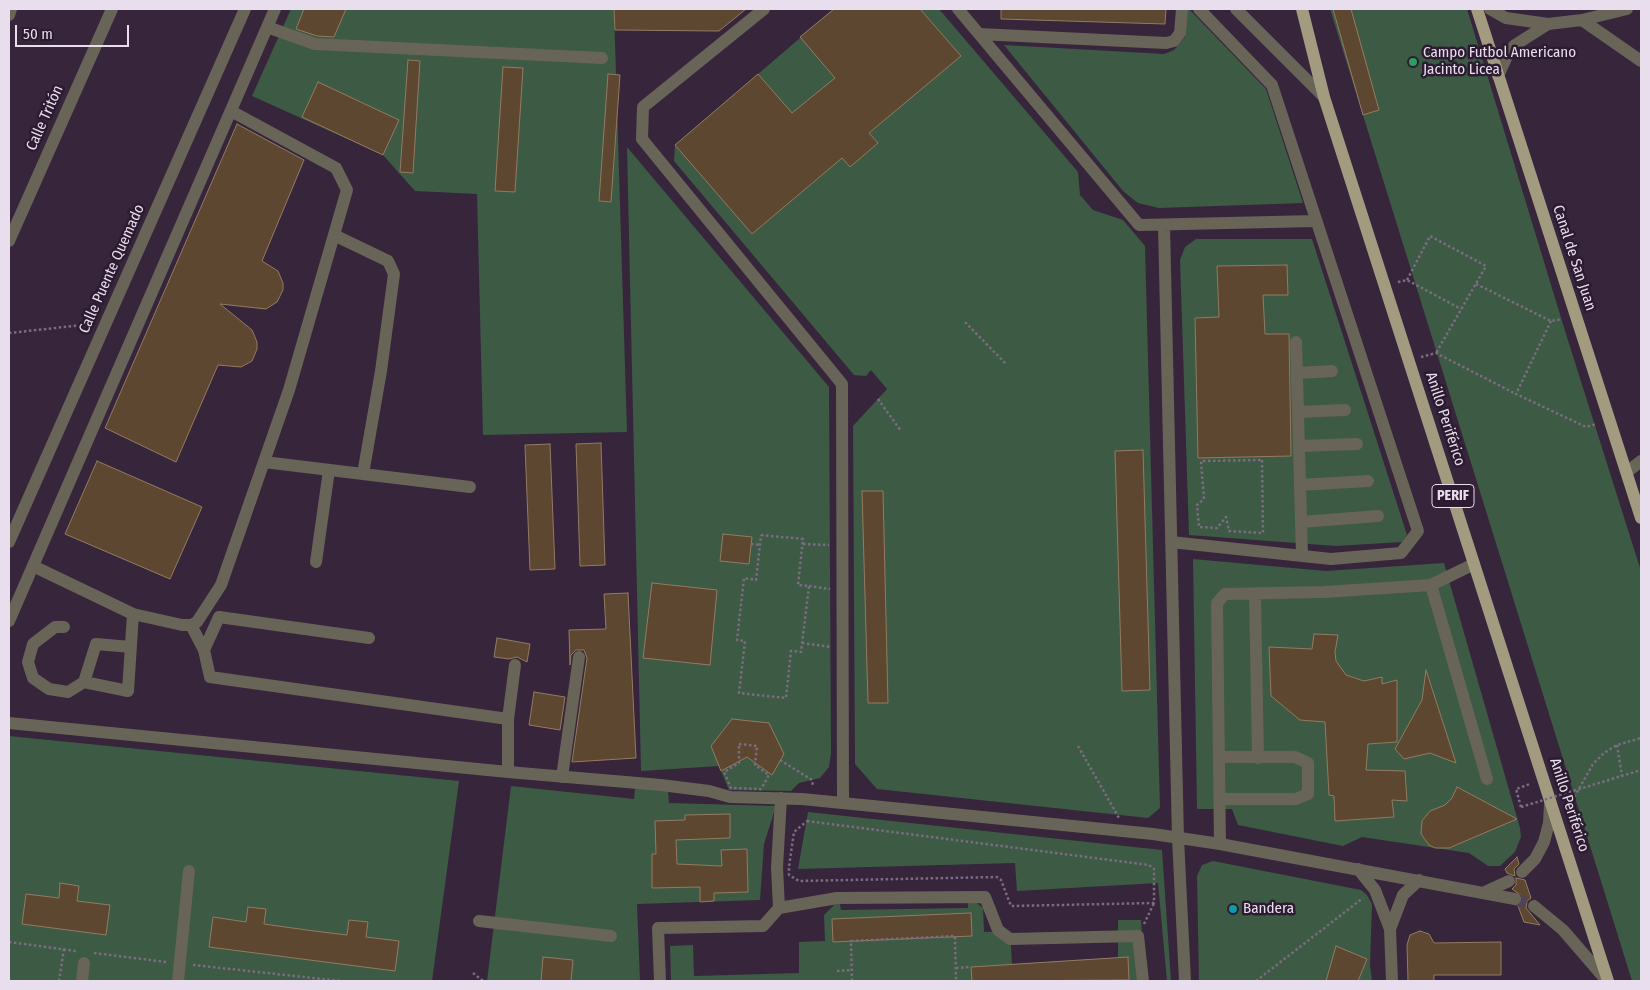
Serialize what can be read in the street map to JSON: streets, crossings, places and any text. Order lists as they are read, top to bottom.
{
  "streets": {
    "main road": ["Canal de San Juan", "Anillo Periférico", "PERIF"],
    "street": ["Calle Tritón", "Calle Puente Quemado"]
  },
  "places": ["Campo Futbol Americano Jacinto Licea", "Bandera"],
  "scale_bar": "50 m"
}
